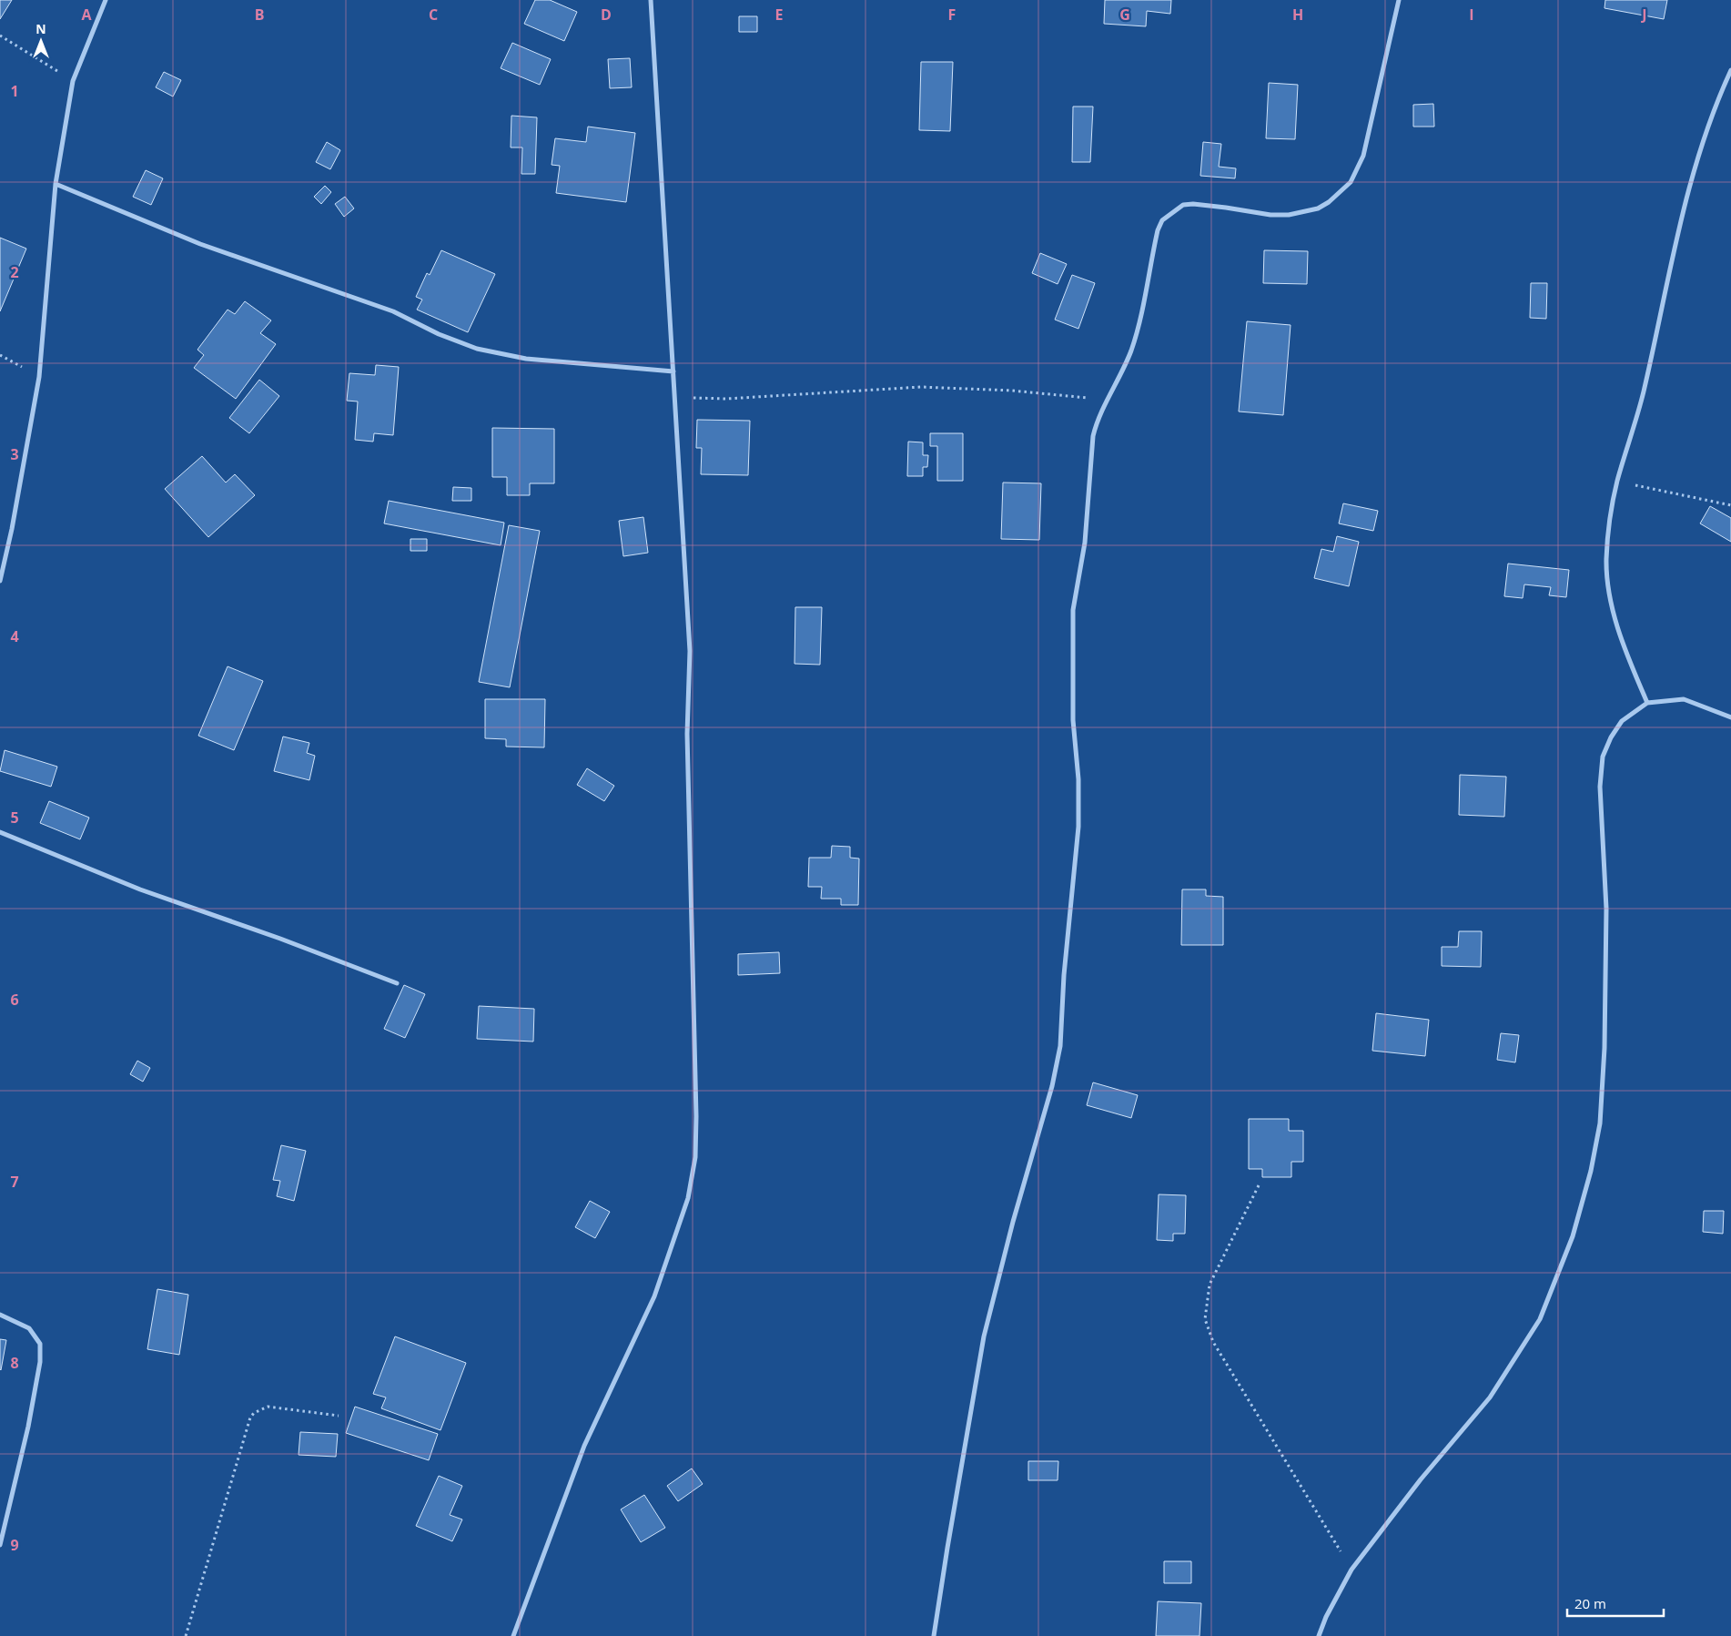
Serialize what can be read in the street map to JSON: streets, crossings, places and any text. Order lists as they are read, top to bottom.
{
  "scale_bar": "20 m",
  "north": "top",
  "grid": {
    "columns": [
      "A",
      "B",
      "C",
      "D",
      "E",
      "F",
      "G",
      "H",
      "I",
      "J"
    ],
    "rows": [
      "1",
      "2",
      "3",
      "4",
      "5",
      "6",
      "7",
      "8",
      "9"
    ]
  }
}
